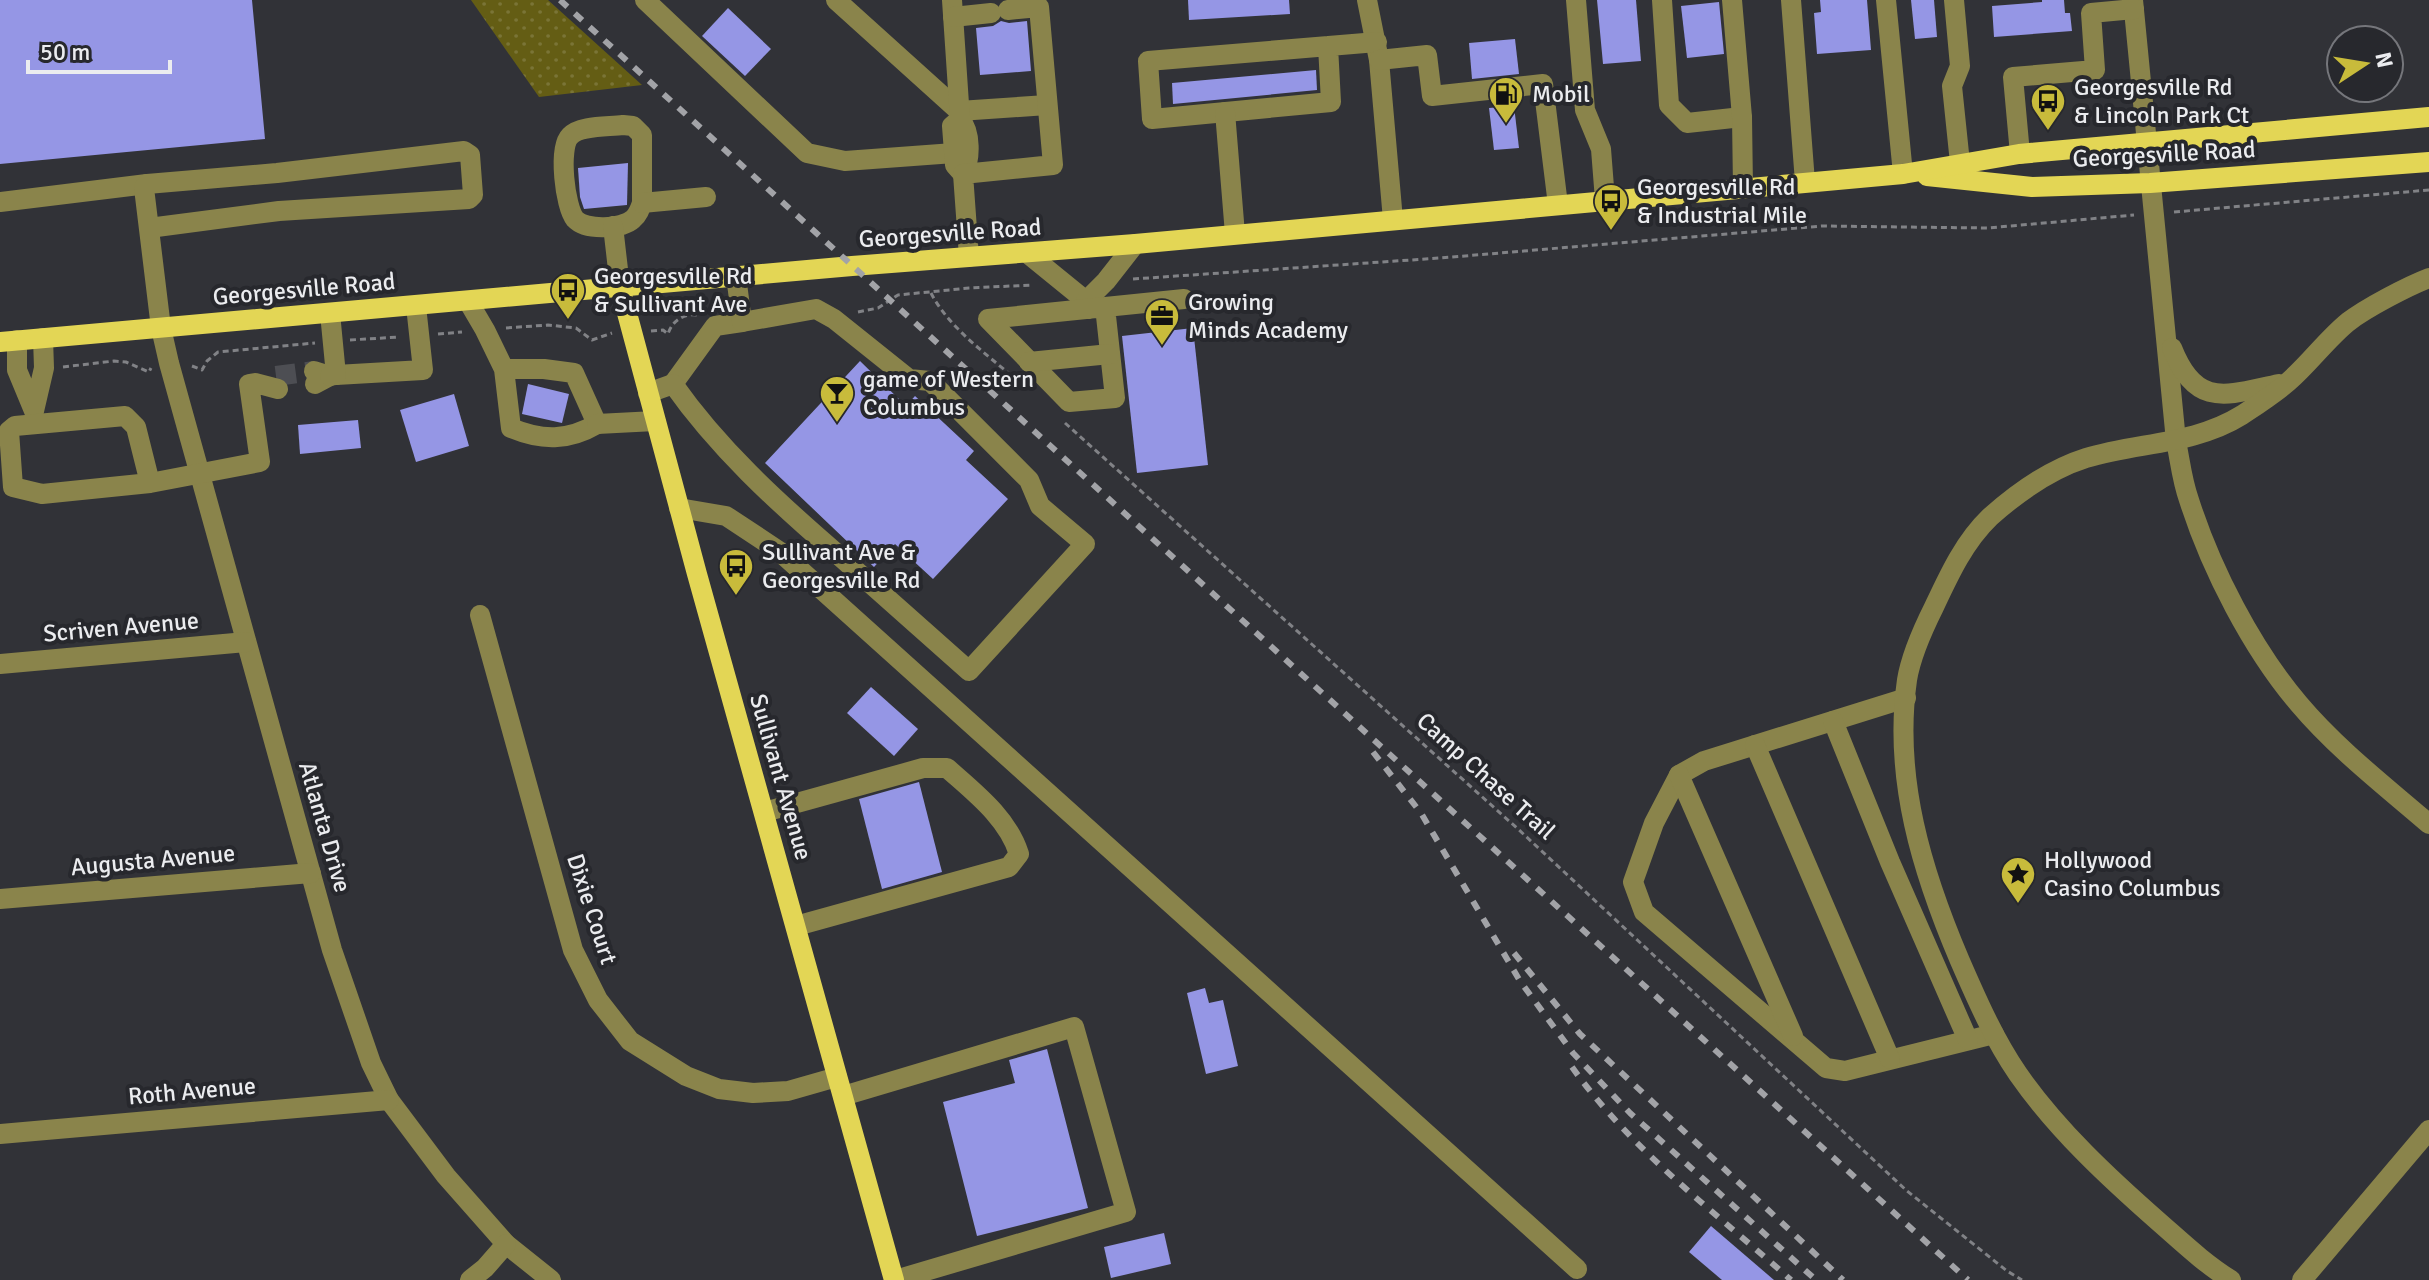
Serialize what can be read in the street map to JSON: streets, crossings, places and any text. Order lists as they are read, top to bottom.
{
  "streets": {
    "main road": ["Georgesville Road", "Sullivant Avenue"],
    "street": [
      "Scriven Avenue",
      "Atlanta Drive",
      "Augusta Avenue",
      "Dixie Court",
      "Roth Avenue"
    ],
    "path": ["Camp Chase Trail"]
  },
  "crossings": [
    ["Georgesville Road", "Sullivant Avenue"],
    ["Georgesville Road", "Atlanta Drive"],
    ["Scriven Avenue", "Atlanta Drive"],
    ["Sullivant Avenue", "Dixie Court"],
    ["Atlanta Drive", "Augusta Avenue"],
    ["Atlanta Drive", "Roth Avenue"]
  ],
  "places": {
    "fuel station": ["Mobil"],
    "bus stop": [
      "Georgesville Rd & Lincoln Park Ct",
      "Georgesville Rd & Industrial Mile",
      "Georgesville Rd & Sullivant Ave",
      "Sullivant Ave & Georgesville Rd"
    ],
    "office": ["Growing Minds Academy"],
    "bar": ["game of Western Columbus"],
    "place": ["Hollywood Casino Columbus"]
  },
  "scale_bar": "50 m",
  "north": "right"
}
